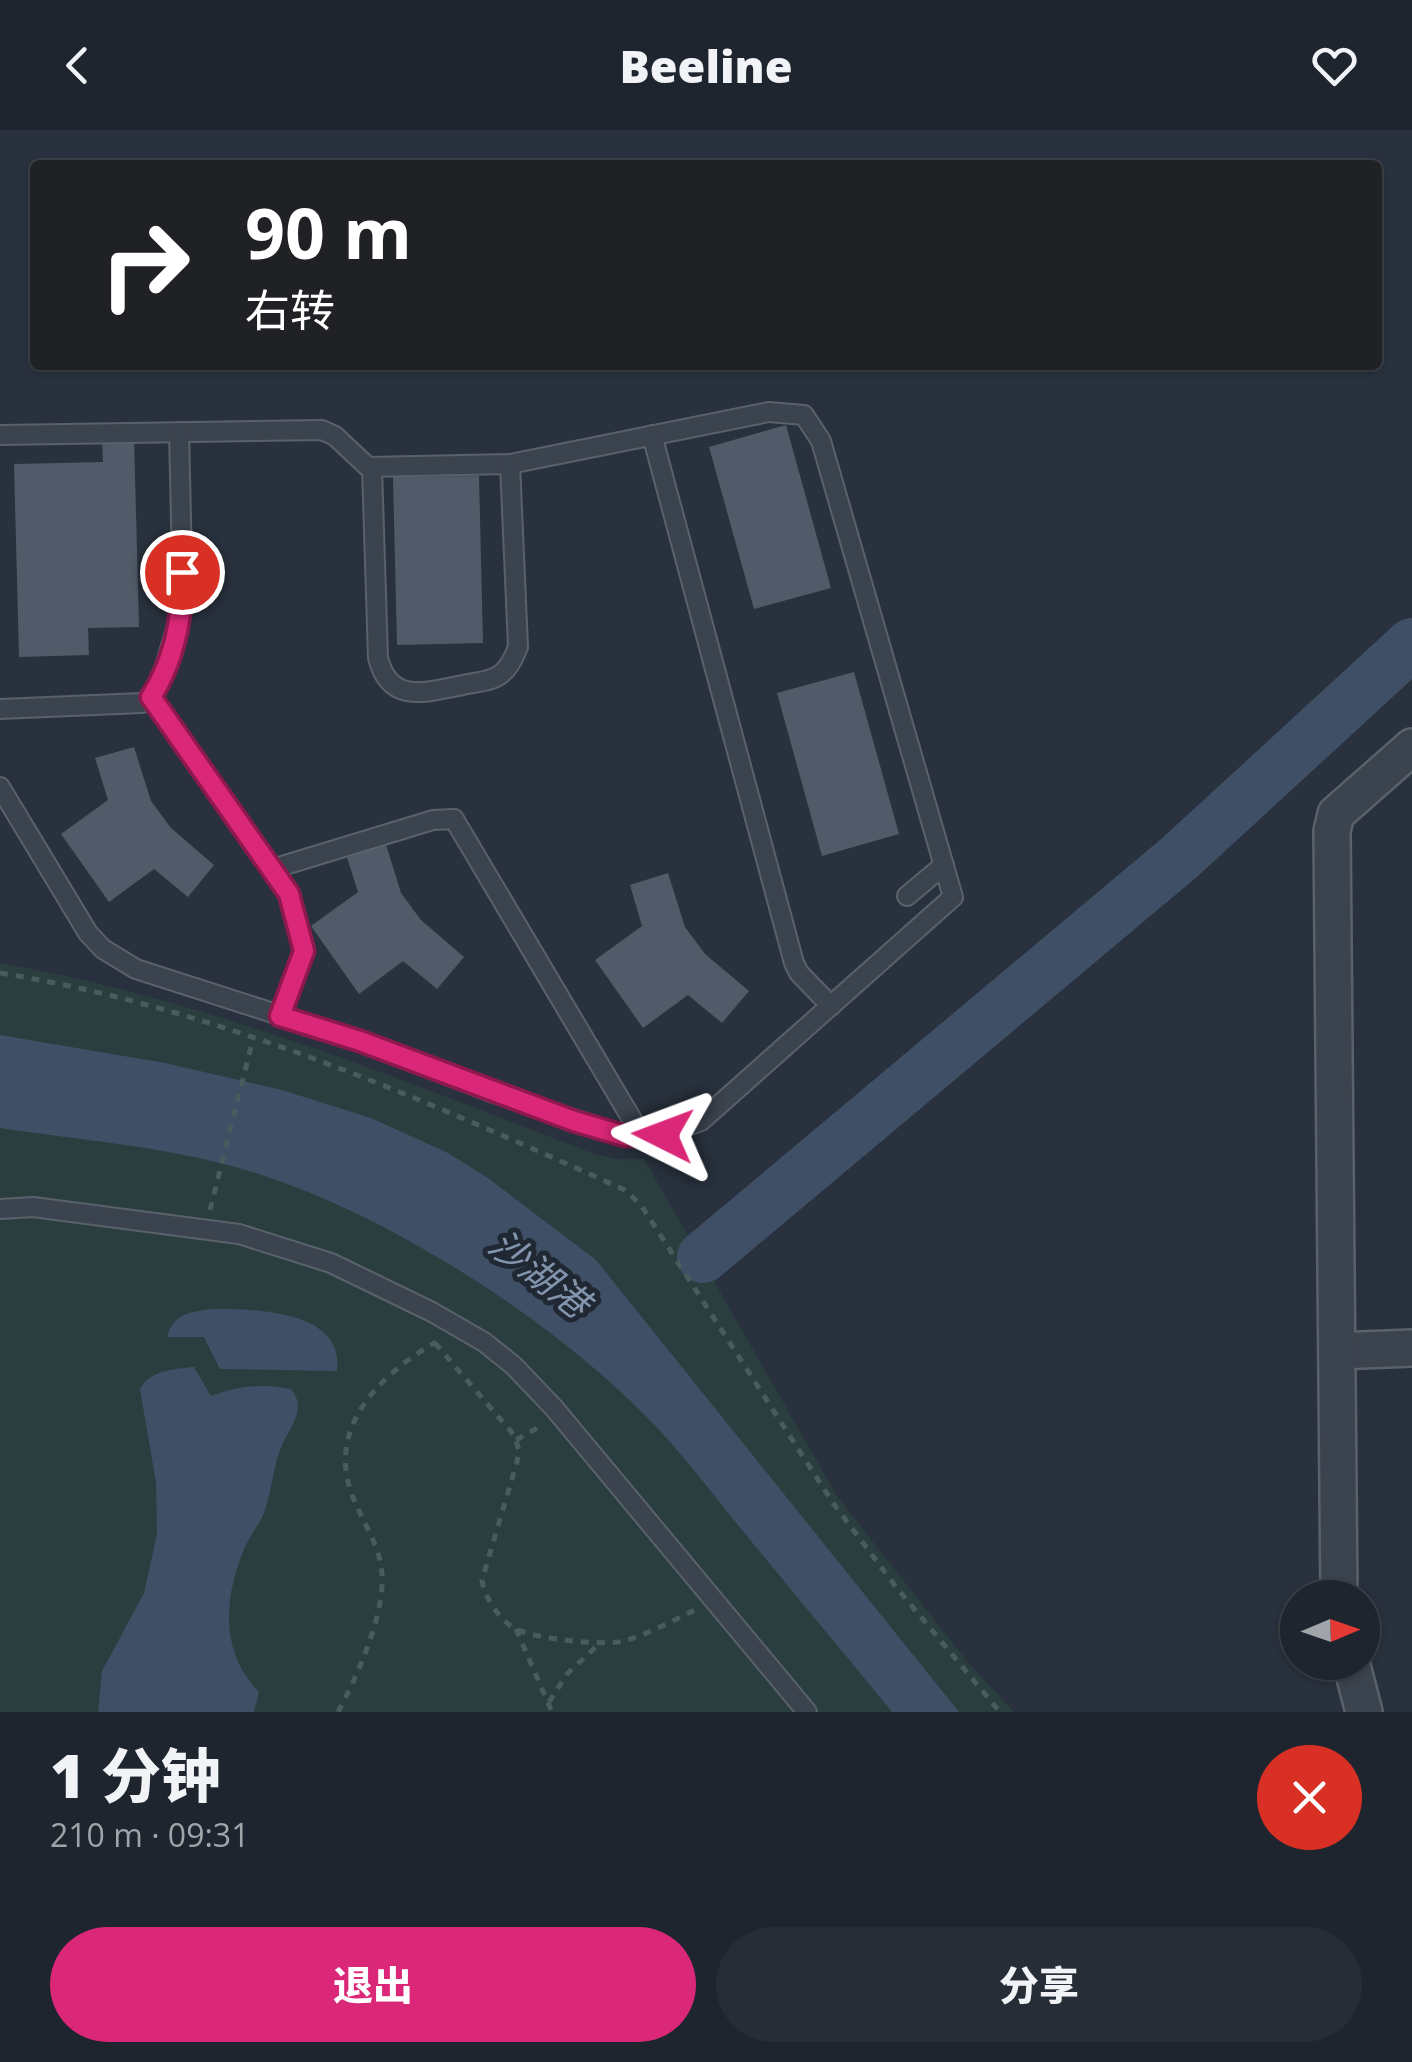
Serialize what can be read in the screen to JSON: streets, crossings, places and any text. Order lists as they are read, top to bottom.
{
  "water": ["沙湖港"],
  "north": "right",
  "page": {
    "header": "Beeline",
    "turn": ["90 m", "右转"],
    "heading": ["1 分钟", "210 m · 09:31"],
    "buttons": ["退出", "分享"]
  }
}
